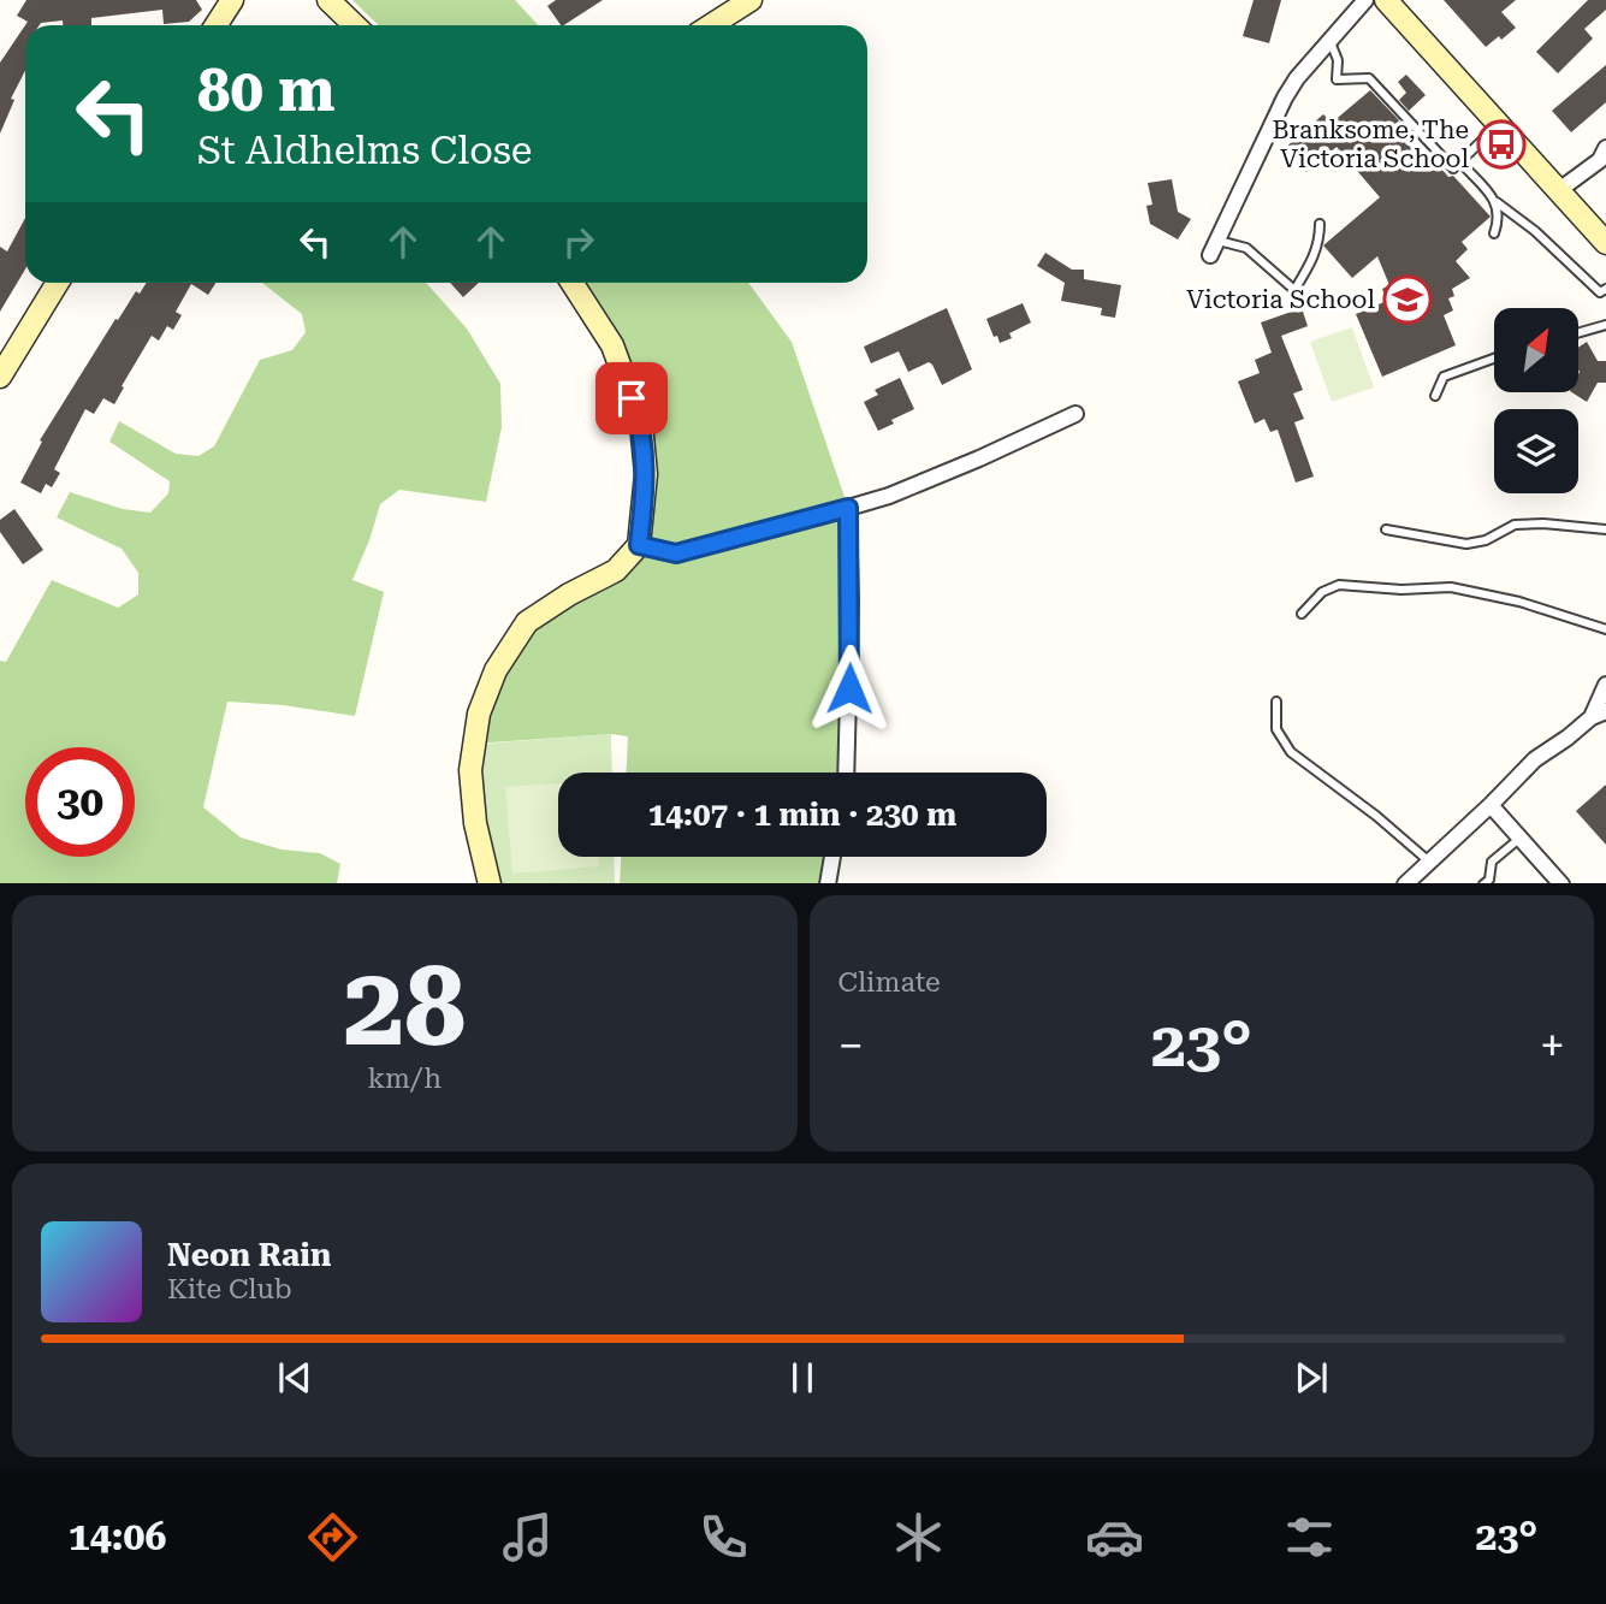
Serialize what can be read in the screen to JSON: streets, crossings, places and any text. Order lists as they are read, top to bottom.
{
  "places": {
    "bus stop": ["Branksome, The Victoria School"],
    "school or university": ["Victoria School"]
  },
  "north": "top right",
  "page": {
    "turn": ["80 m", "St Aldhelms Close"],
    "limit": "30",
    "trip": "14:07 · 1 min · 230 m",
    "tile": [
      ["28", "km/h"],
      "Climate"
    ],
    "heat": ["−", "23°", "+"],
    "song": ["Neon Rain", "Kite Club"],
    "tabs": ["14:06", "23°"]
  }
}
